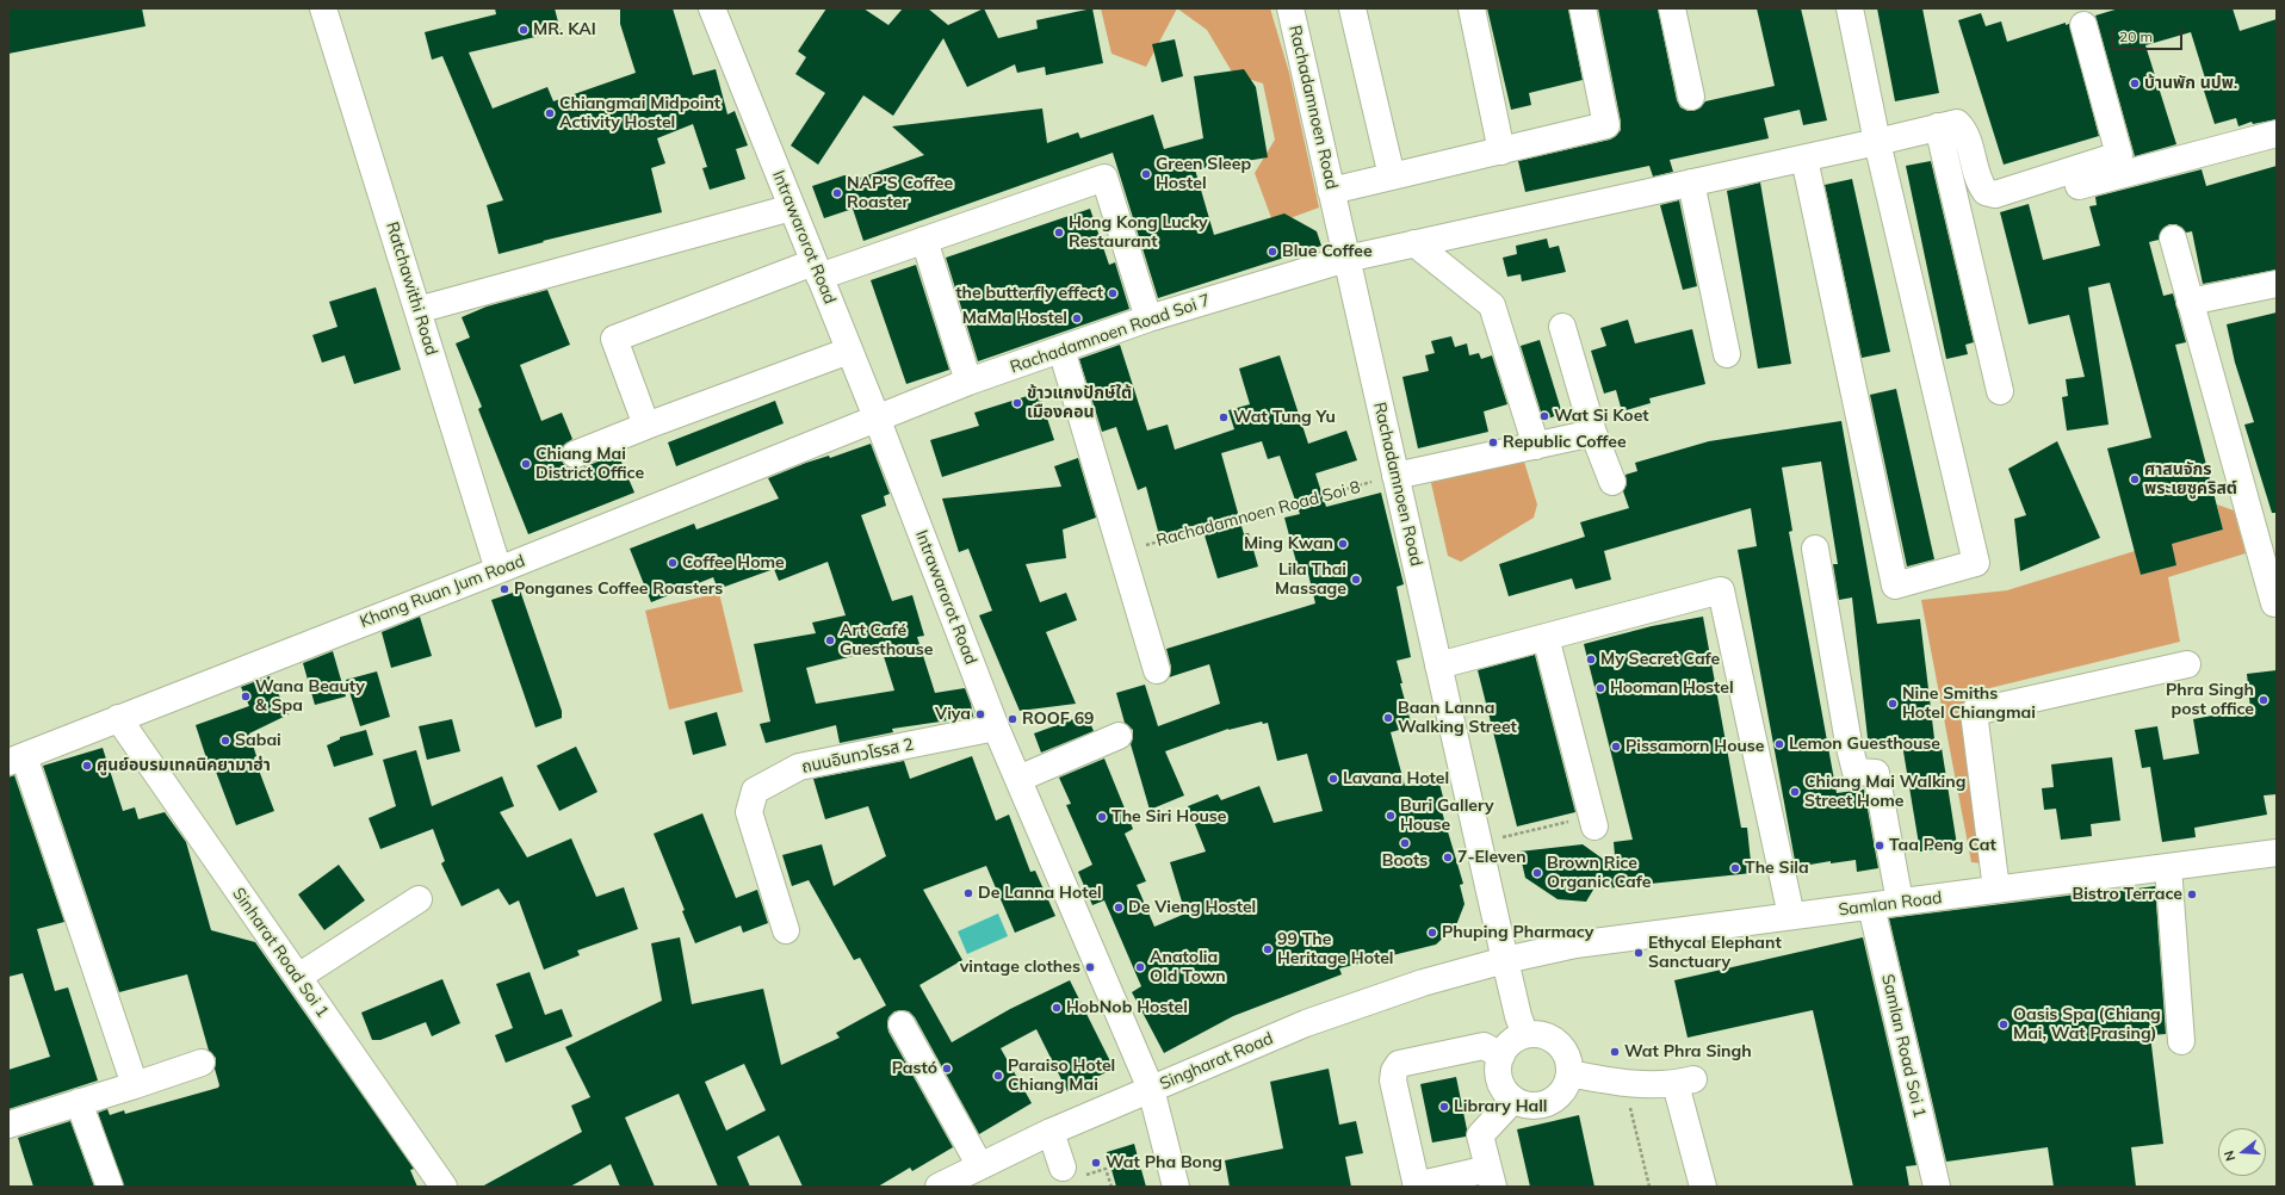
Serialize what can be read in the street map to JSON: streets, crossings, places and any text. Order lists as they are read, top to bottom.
{
  "streets": {
    "street": [
      "Rachadamnoen Road",
      "Intrawarorot Road",
      "Ratchawithi Road",
      "Rachadamnoen Road Soi 7",
      "Khang Ruan Jum Road",
      "ถนนอินทวโรรส 2",
      "Samlan Road",
      "Sinharat Road Soi 1",
      "Samlan Road Soi 1",
      "Singharat Road"
    ],
    "path": ["Rachadamnoen Road Soi 8"]
  },
  "crossings": [
    ["Rachadamnoen Road", "Rachadamnoen Road Soi 7"],
    ["Rachadamnoen Road", "Rachadamnoen Road Soi 8"],
    ["Rachadamnoen Road", "Samlan Road"],
    ["Rachadamnoen Road", "Singharat Road"],
    ["Intrawarorot Road", "Rachadamnoen Road Soi 7"],
    ["Intrawarorot Road", "Khang Ruan Jum Road"],
    ["Intrawarorot Road", "ถนนอินทวโรรส 2"],
    ["Intrawarorot Road", "Singharat Road"],
    ["Ratchawithi Road", "Khang Ruan Jum Road"],
    ["Rachadamnoen Road Soi 7", "Khang Ruan Jum Road"],
    ["Khang Ruan Jum Road", "Sinharat Road Soi 1"],
    ["Samlan Road", "Samlan Road Soi 1"],
    ["Samlan Road", "Singharat Road"]
  ],
  "places": [
    "MR. KAI",
    "บ้านพัก นปพ.",
    "Chiangmai Midpoint Activity Hostel",
    "Green Sleep Hostel",
    "NAP'S Coffee Roaster",
    "Hong Kong Lucky Restaurant",
    "Blue Coffee",
    "the butterfly effect",
    "MaMa Hostel",
    "ข้าวแกงปักษ์ใต้ เมืองคอน",
    "Wat Si Koet",
    "Wat Tung Yu",
    "Republic Coffee",
    "Chiang Mai District Office",
    "ศาสนจักร พระเยซูคริสต์",
    "Ming Kwan",
    "Coffee Home",
    "Lila Thai Massage",
    "Ponganes Coffee Roasters",
    "Art Café Guesthouse",
    "My Secret Cafe",
    "Hooman Hostel",
    "Wana Beauty & Spa",
    "Phra Singh post office",
    "Nine Smiths Hotel Chiangmai",
    "Viya",
    "Baan Lanna Walking Street",
    "ROOF 69",
    "Sabai",
    "Lemon Guesthouse",
    "Pissamorn House",
    "ศูนย์อบรมเทคนิคยามาฮ่า",
    "Lavana Hotel",
    "Chiang Mai Walking Street Home",
    "Buri Gallery House",
    "The Siri House",
    "Boots",
    "Taa Peng Cat",
    "7-Eleven",
    "The Sila",
    "Brown Rice Organic Cafe",
    "De Lanna Hotel",
    "Bistro Terrace",
    "De Vieng Hostel",
    "Phuping Pharmacy",
    "99 The Heritage Hotel",
    "Ethycal Elephant Sanctuary",
    "vintage clothes",
    "Anatolia Old Town",
    "HobNob Hostel",
    "Oasis Spa (Chiang Mai, Wat Prasing)",
    "Wat Phra Singh",
    "Pastó",
    "Paraiso Hotel Chiang Mai",
    "Library Hall",
    "Wat Pha Bong"
  ],
  "scale_bar": "20 m",
  "north": "left"
}
